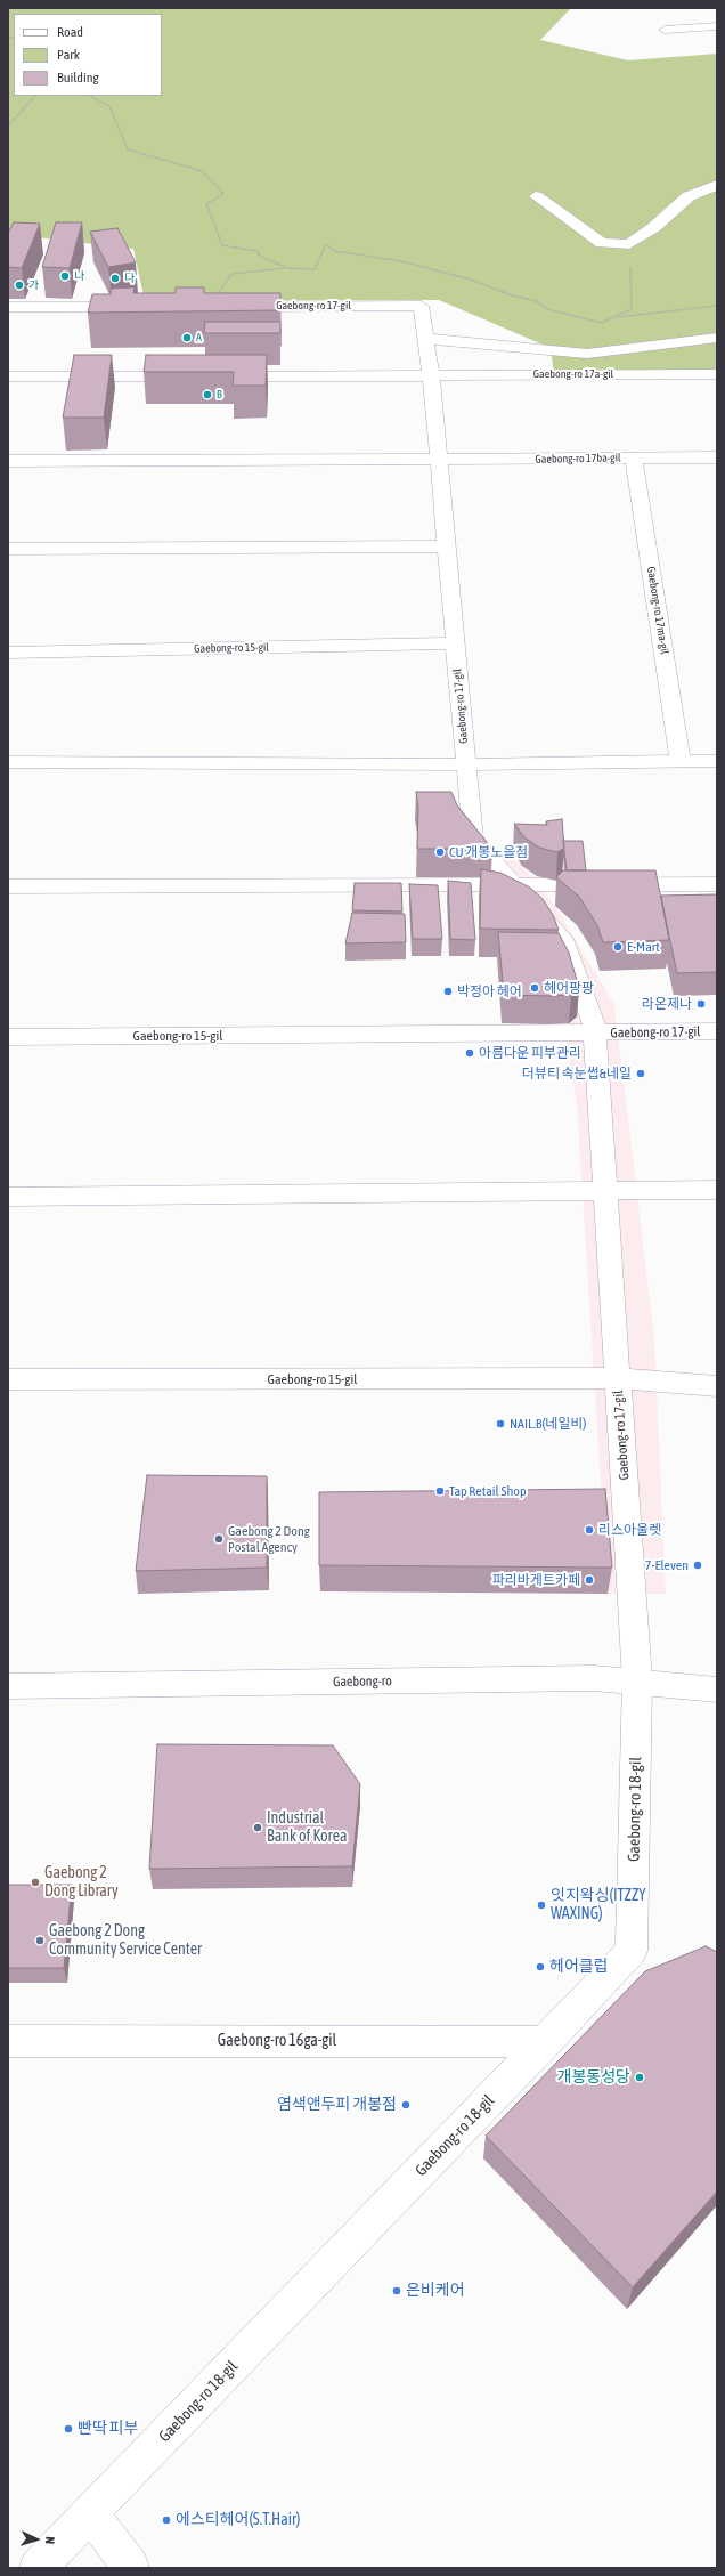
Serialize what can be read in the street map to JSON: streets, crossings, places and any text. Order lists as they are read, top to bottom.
{
  "streets": {
    "street": [
      "Gaebong-ro 17-gil",
      "Gaebong-ro 17a-gil",
      "Gaebong-ro 17ba-gil",
      "Gaebong-ro 17ma-gil",
      "Gaebong-ro 15-gil",
      "Gaebong-ro",
      "Gaebong-ro 18-gil",
      "Gaebong-ro 16ga-gil"
    ]
  },
  "crossings": [
    ["Gaebong-ro 17-gil", "Gaebong-ro 17a-gil"],
    ["Gaebong-ro 17-gil", "Gaebong-ro 17ba-gil"],
    ["Gaebong-ro 17-gil", "Gaebong-ro 15-gil"],
    ["Gaebong-ro 17-gil", "Gaebong-ro"],
    ["Gaebong-ro 17-gil", "Gaebong-ro 18-gil"],
    ["Gaebong-ro 17ba-gil", "Gaebong-ro 17ma-gil"],
    ["Gaebong-ro", "Gaebong-ro 18-gil"],
    ["Gaebong-ro 18-gil", "Gaebong-ro 16ga-gil"]
  ],
  "places": [
    "나",
    "다",
    "가",
    "A",
    "B",
    "CU 개봉노을점",
    "E-Mart",
    "헤어팡팡",
    "박정아 헤어",
    "라온제나",
    "아름다운 피부관리",
    "더뷰티 속눈썹&네일",
    "NAIL.B(네일비)",
    "Tap Retail Shop",
    "리스아울렛",
    "Gaebong 2 Dong Postal Agency",
    "7-Eleven",
    "파리바게트카페",
    "Industrial Bank of Korea",
    "Gaebong 2 Dong Library",
    "잇지왁싱(ITZZY WAXING)",
    "Gaebong 2 Dong Community Service Center",
    "헤어클럽",
    "개봉동성당",
    "염색앤두피 개봉점",
    "은비케어",
    "빤딱 피부",
    "에스티헤어(S.T.Hair)"
  ],
  "legend": ["Road", "Park", "Building"],
  "north": "right"
}
